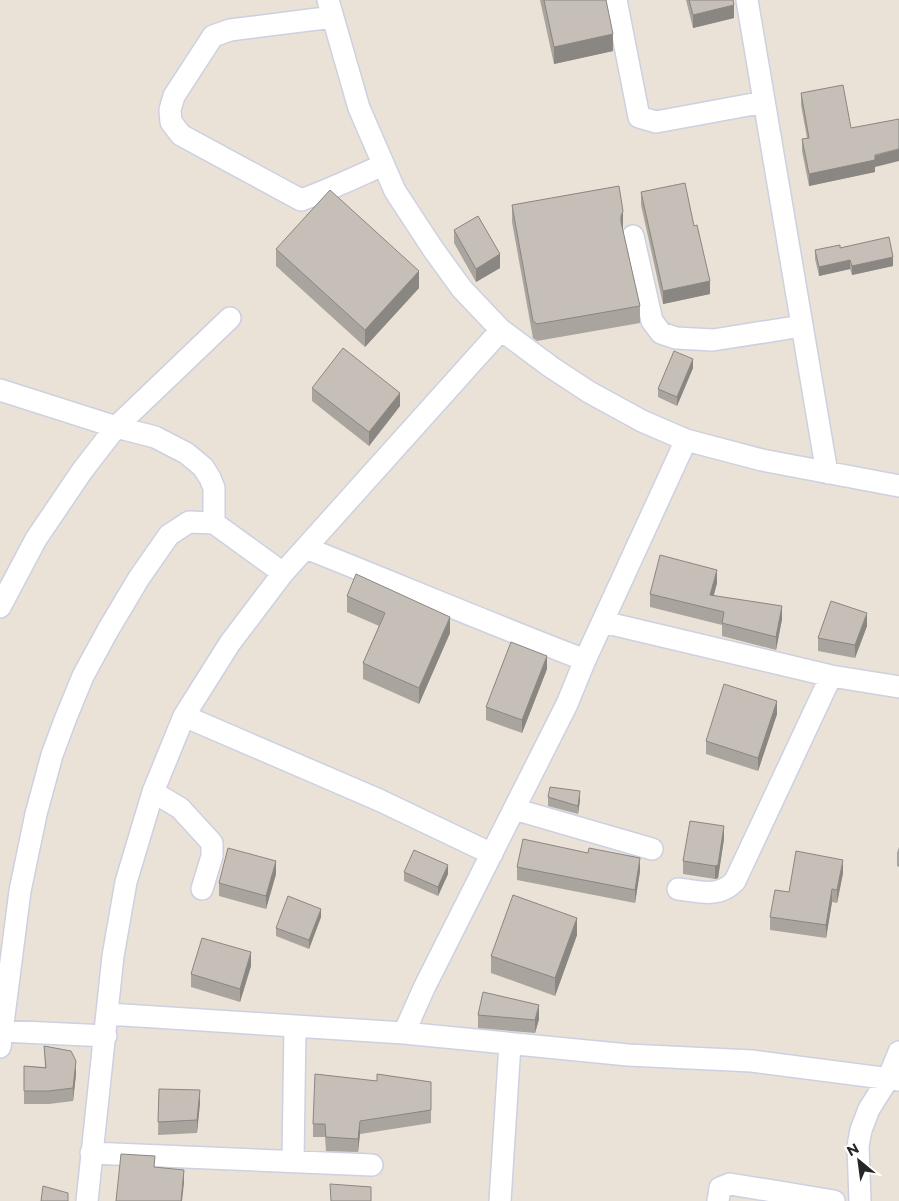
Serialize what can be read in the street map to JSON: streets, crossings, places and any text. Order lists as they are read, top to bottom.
{
  "north": "top left"
}
